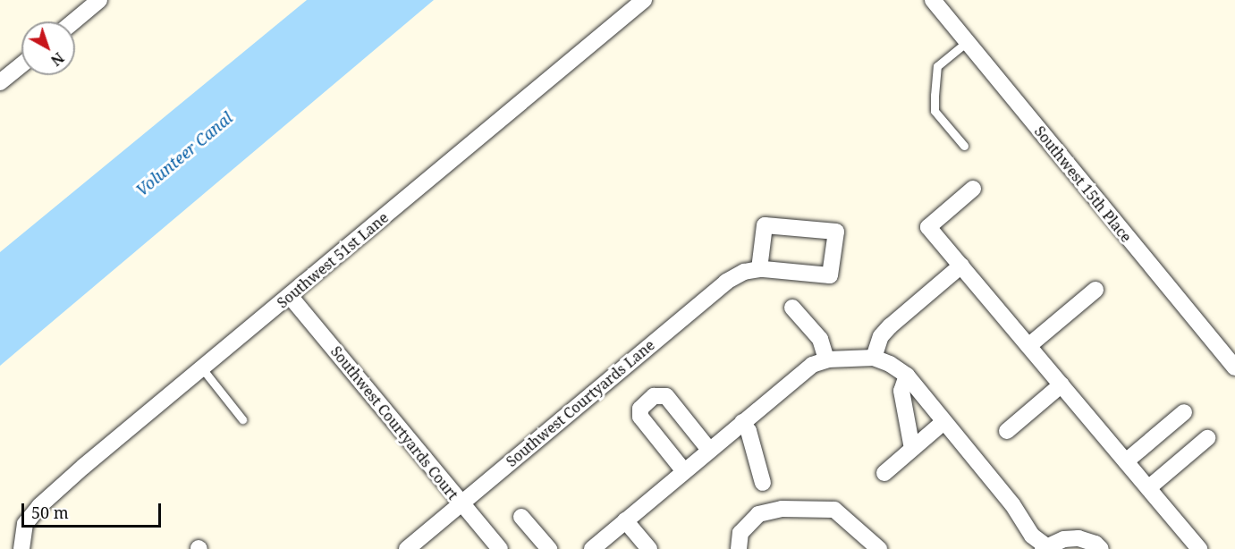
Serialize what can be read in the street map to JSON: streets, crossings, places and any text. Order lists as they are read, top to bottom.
{
  "streets": {
    "street": [
      "Southwest 15th Place",
      "Southwest 51st Lane",
      "Southwest Courtyards Lane",
      "Southwest Courtyards Court"
    ]
  },
  "crossings": [
    ["Southwest 51st Lane", "Southwest Courtyards Court"],
    ["Southwest Courtyards Lane", "Southwest Courtyards Court"]
  ],
  "water": ["Volunteer Canal"],
  "scale_bar": "50 m",
  "north": "bottom right"
}
